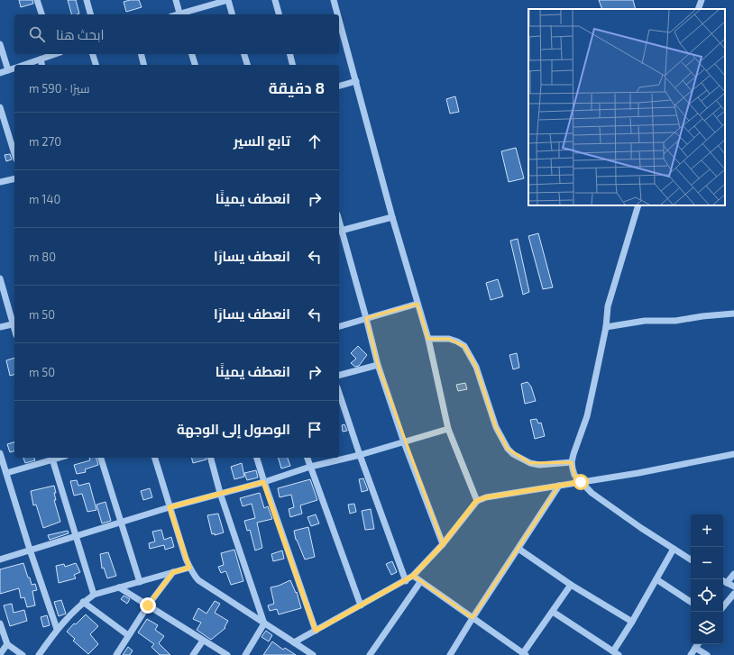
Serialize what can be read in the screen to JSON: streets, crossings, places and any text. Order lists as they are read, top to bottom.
{
  "page": {
    "search": "ابحث هنا",
    "heading": ["8 دقيقة", "سيرًا · 590 m"],
    "list": [
      ["تابع السير", "270 m"],
      ["انعطف يمينًا", "140 m"],
      ["انعطف يسارًا", "80 m"],
      ["انعطف يسارًا", "50 m"],
      ["انعطف يمينًا", "50 m"],
      "الوصول إلى الوجهة"
    ],
    "map_buttons": ["+", "−"]
  }
}
